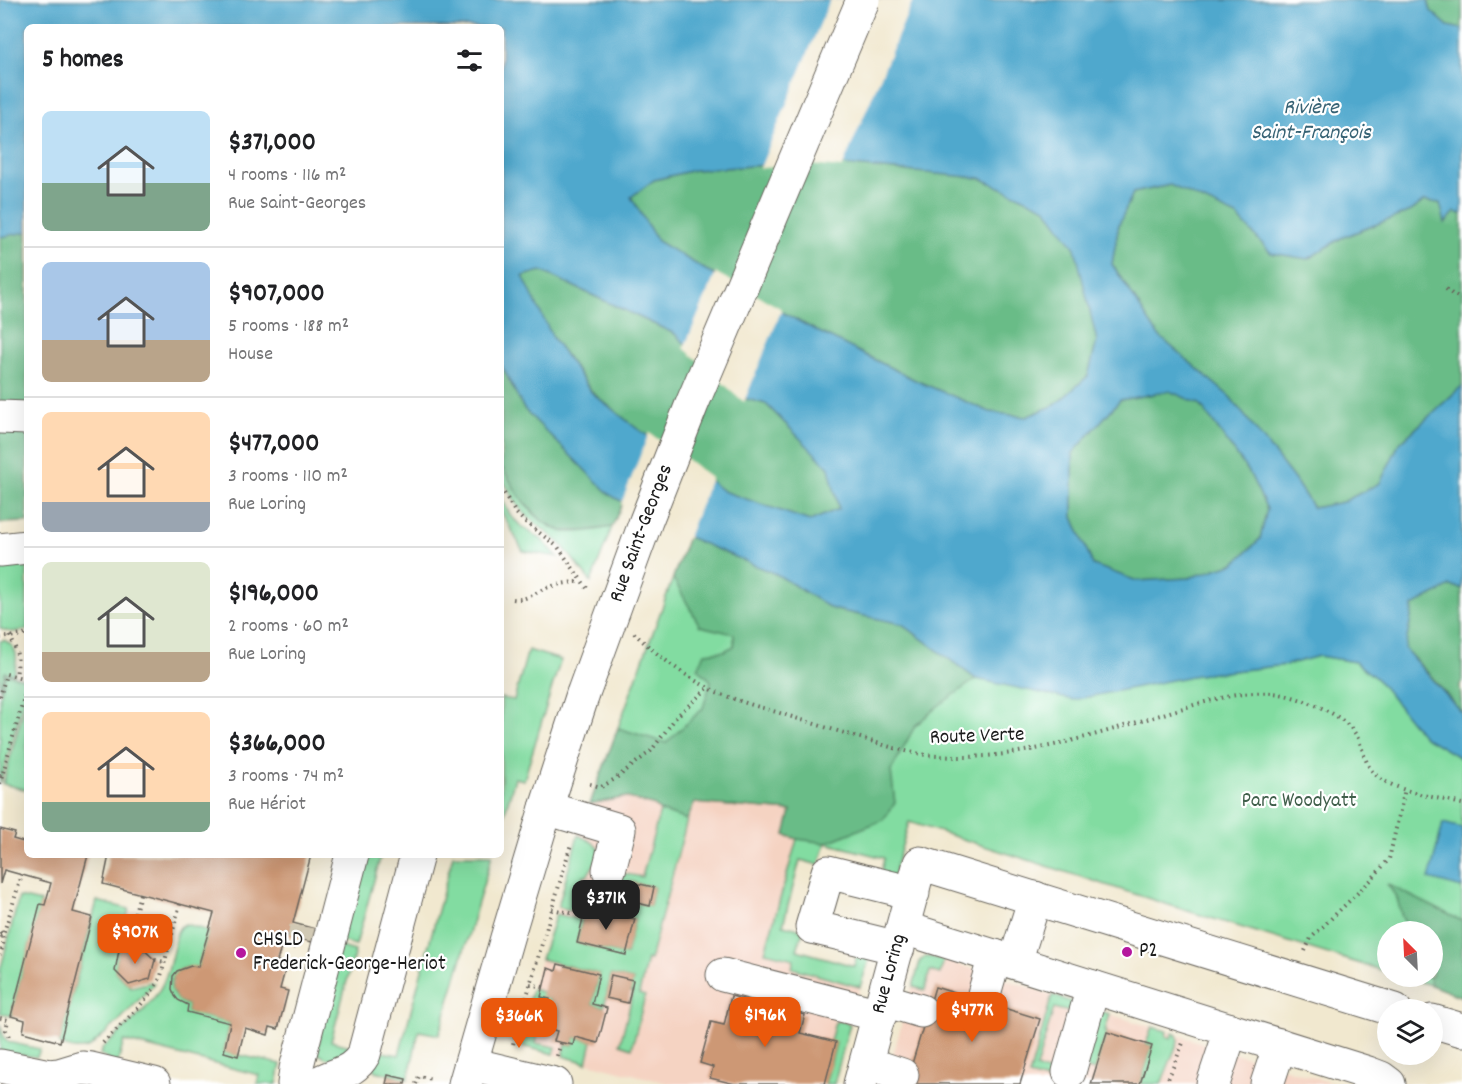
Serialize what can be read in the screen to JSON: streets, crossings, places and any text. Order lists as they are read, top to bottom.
{
  "streets": {
    "main road": ["Rue Saint-Georges", "Rue Loring"],
    "path": ["Route Verte"]
  },
  "water": ["Rivière Saint-François"],
  "parks": ["Parc Woodyatt"],
  "places": ["P2", "CHSLD Frederick-George-Heriot"],
  "north": "top left",
  "page": {
    "heading": "5 homes",
    "list": [
      {
        "name": "$371,000",
        "note": "4 rooms · 116 m² · Rue Saint-Georges"
      },
      {
        "name": "$907,000",
        "note": "5 rooms · 188 m² · House"
      },
      {
        "name": "$477,000",
        "note": "3 rooms · 110 m² · Rue Loring"
      },
      {
        "name": "$196,000",
        "note": "2 rooms · 60 m² · Rue Loring"
      },
      {
        "name": "$366,000",
        "note": "3 rooms · 74 m² · Rue Hériot"
      }
    ],
    "price": [
      "$371K",
      "$907K",
      "$477K",
      "$196K",
      "$366K"
    ]
  }
}
